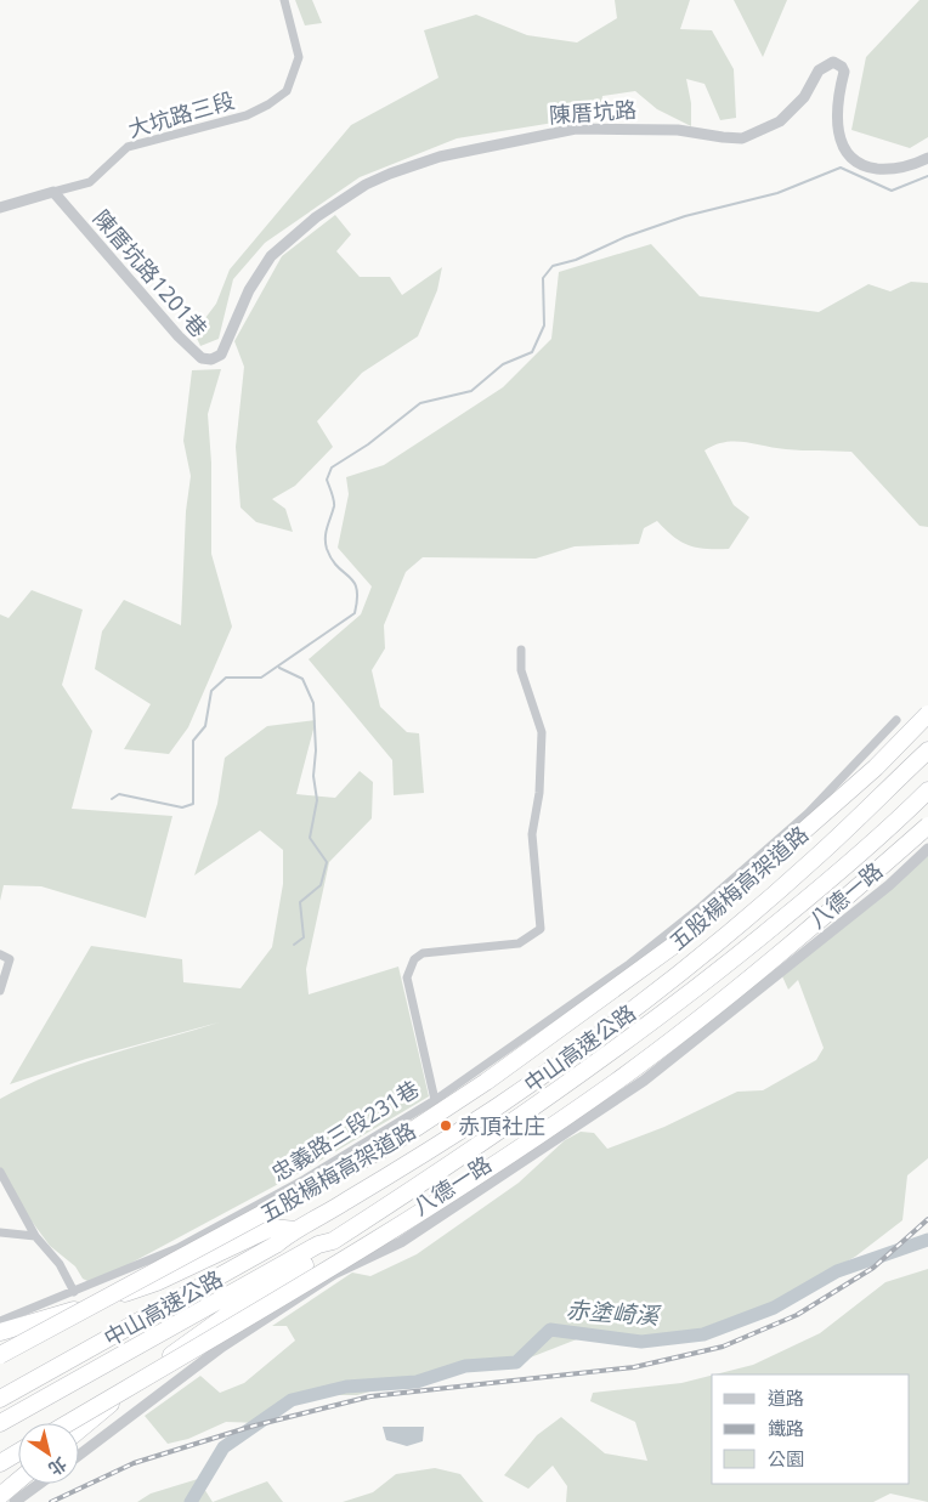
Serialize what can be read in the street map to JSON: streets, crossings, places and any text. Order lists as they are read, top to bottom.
{
  "streets": {
    "highway": ["五股楊梅高架道路", "中山高速公路"],
    "street": [
      "陳厝坑路",
      "大坑路三段",
      "陳厝坑路1201巷",
      "八德一路",
      "忠義路三段231巷"
    ]
  },
  "crossings": [
    ["陳厝坑路", "陳厝坑路1201巷"],
    ["大坑路三段", "陳厝坑路1201巷"]
  ],
  "water": ["赤塗崎溪"],
  "places": ["赤頂社庄"],
  "legend": ["道路", "鐵路", "公園"],
  "north": "bottom right"
}
